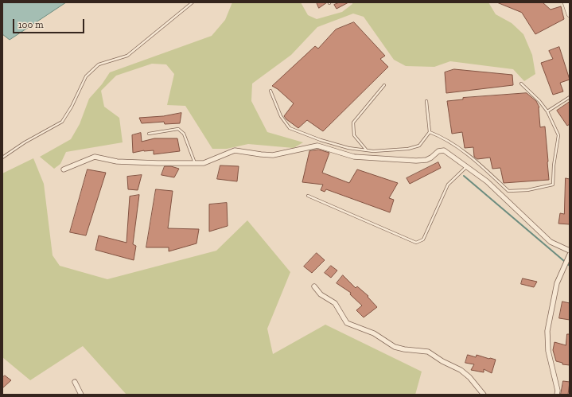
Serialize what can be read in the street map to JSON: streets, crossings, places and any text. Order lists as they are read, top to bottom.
{
  "scale_bar": "100 m"
}
